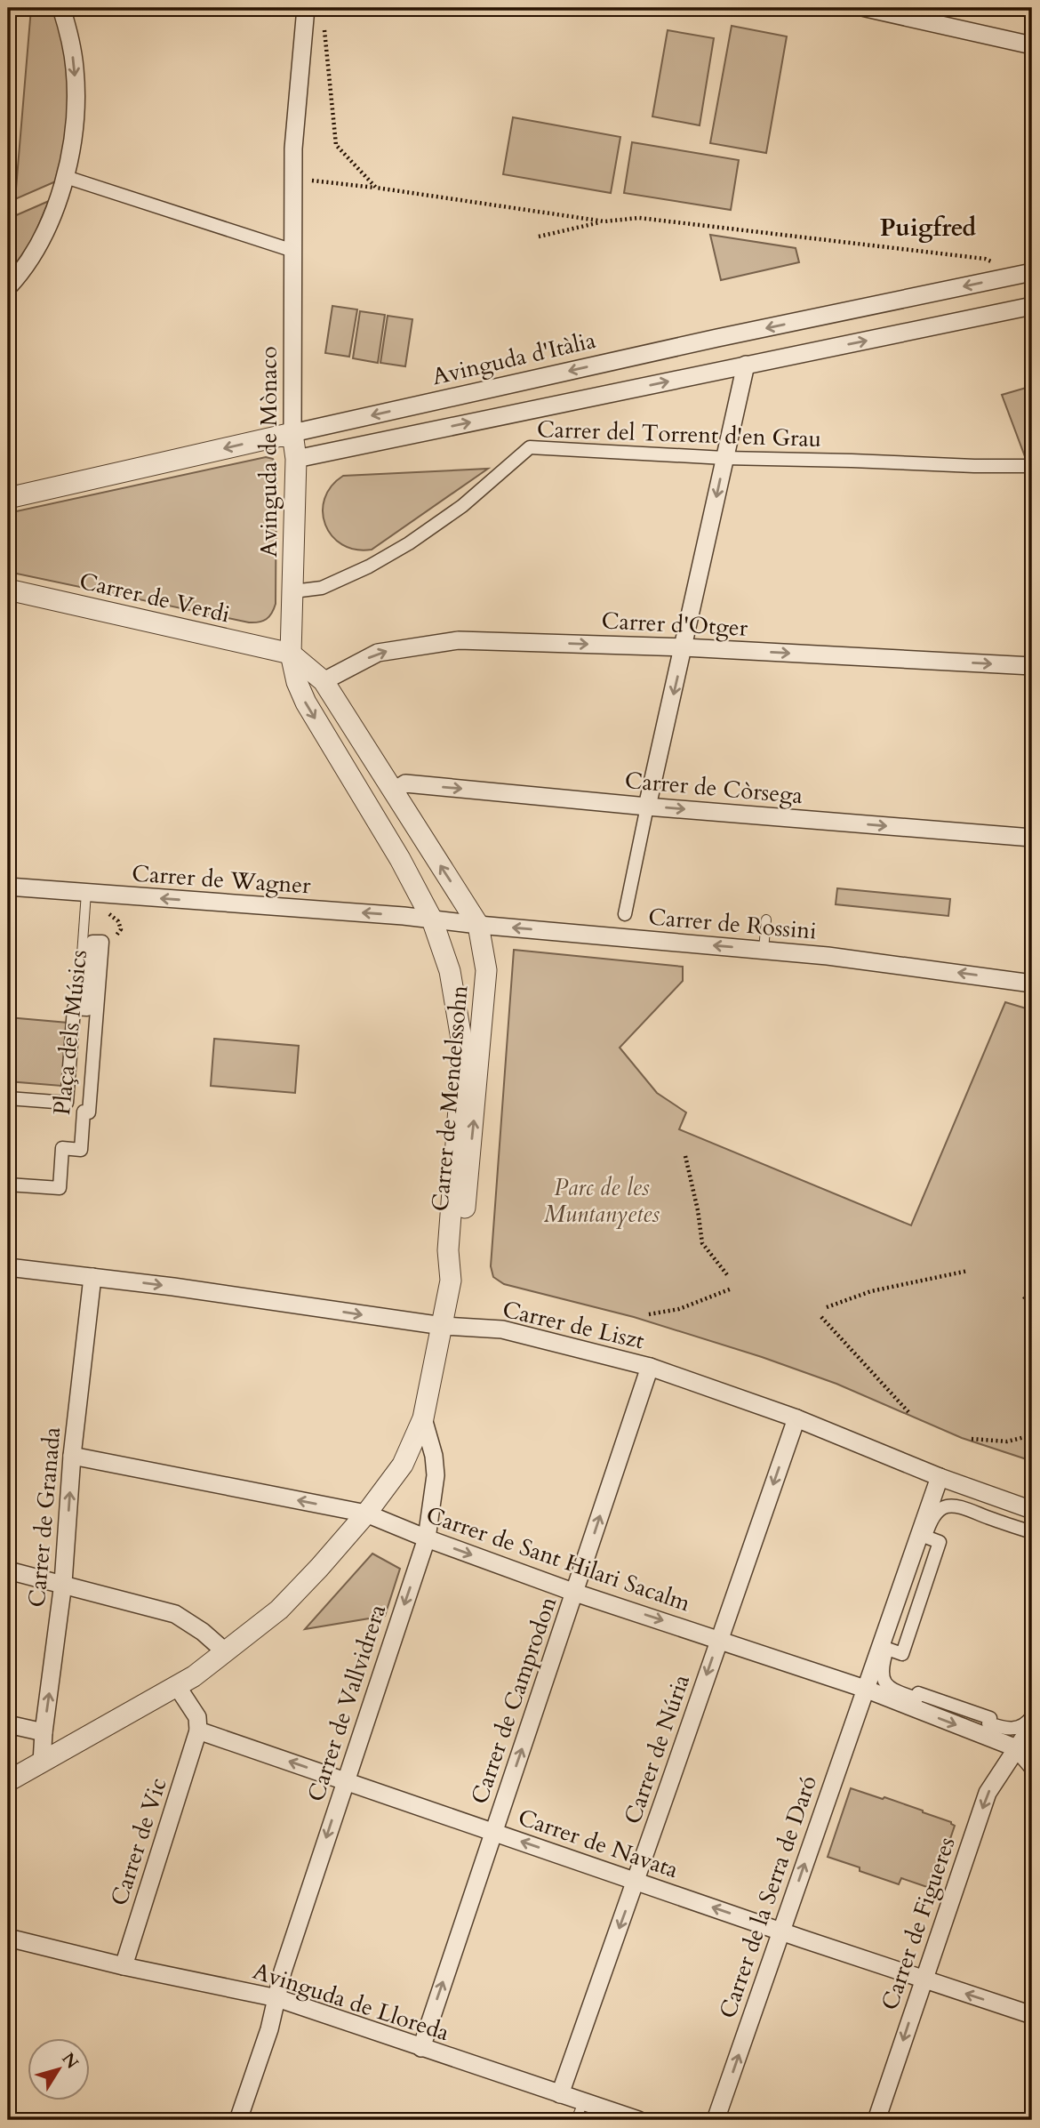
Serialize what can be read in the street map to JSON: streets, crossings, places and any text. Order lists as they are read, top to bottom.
{
  "streets": {
    "street": [
      "Avinguda d'Itàlia",
      "Carrer del Torrent d'en Grau",
      "Avinguda de Mònaco",
      "Carrer de Verdi",
      "Carrer d'Otger",
      "Carrer de Còrsega",
      "Carrer de Wagner",
      "Carrer de Rossini",
      "Plaça dels Músics",
      "Carrer de Mendelssohn",
      "Carrer de Liszt",
      "Carrer de Granada",
      "Carrer de Sant Hilari Sacalm",
      "Carrer de Camprodon",
      "Carrer de Vallvidrera",
      "Carrer de Núria",
      "Carrer de Vic",
      "Carrer de Navata",
      "Carrer de la Serra de Daró",
      "Carrer de Figueres",
      "Avinguda de Lloreda"
    ]
  },
  "crossings": [
    ["Avinguda d'Itàlia", "Avinguda de Mònaco"],
    ["Carrer del Torrent d'en Grau", "Avinguda de Mònaco"],
    ["Avinguda de Mònaco", "Carrer de Verdi"],
    ["Avinguda de Mònaco", "Carrer de Còrsega"],
    ["Avinguda de Mònaco", "Carrer de Wagner"],
    ["Avinguda de Mònaco", "Carrer de Rossini"],
    ["Avinguda de Mònaco", "Carrer de Mendelssohn"],
    ["Carrer de Wagner", "Carrer de Rossini"],
    ["Carrer de Wagner", "Carrer de Mendelssohn"],
    ["Carrer de Rossini", "Carrer de Mendelssohn"],
    ["Carrer de Mendelssohn", "Carrer de Liszt"],
    ["Carrer de Mendelssohn", "Carrer de Granada"],
    ["Carrer de Mendelssohn", "Carrer de Sant Hilari Sacalm"],
    ["Carrer de Mendelssohn", "Carrer de Vallvidrera"],
    ["Carrer de Liszt", "Carrer de Granada"],
    ["Carrer de Liszt", "Carrer de Camprodon"],
    ["Carrer de Liszt", "Carrer de Núria"],
    ["Carrer de Liszt", "Carrer de la Serra de Daró"],
    ["Carrer de Granada", "Carrer de Sant Hilari Sacalm"],
    ["Carrer de Sant Hilari Sacalm", "Carrer de Camprodon"],
    ["Carrer de Sant Hilari Sacalm", "Carrer de Vallvidrera"],
    ["Carrer de Sant Hilari Sacalm", "Carrer de Núria"],
    ["Carrer de Sant Hilari Sacalm", "Carrer de la Serra de Daró"],
    ["Carrer de Sant Hilari Sacalm", "Carrer de Figueres"],
    ["Carrer de Camprodon", "Carrer de Navata"],
    ["Carrer de Camprodon", "Avinguda de Lloreda"],
    ["Carrer de Vallvidrera", "Carrer de Navata"],
    ["Carrer de Vallvidrera", "Avinguda de Lloreda"],
    ["Carrer de Núria", "Carrer de Navata"],
    ["Carrer de Núria", "Avinguda de Lloreda"],
    ["Carrer de Vic", "Carrer de Navata"],
    ["Carrer de Vic", "Avinguda de Lloreda"],
    ["Carrer de Navata", "Carrer de la Serra de Daró"],
    ["Carrer de Navata", "Carrer de Figueres"]
  ],
  "one_way": [
    "Carrer d'Otger",
    "Carrer de Còrsega",
    "Carrer de Wagner",
    "Carrer de Rossini",
    "Carrer de Granada",
    "Carrer de Camprodon",
    "Carrer de Vallvidrera",
    "Carrer de Núria",
    "Carrer de Navata",
    "Carrer de la Serra de Daró",
    "Carrer de Figueres"
  ],
  "districts": ["Puigfred"],
  "parks": ["Parc de les Muntanyetes"],
  "north": "top right"
}
